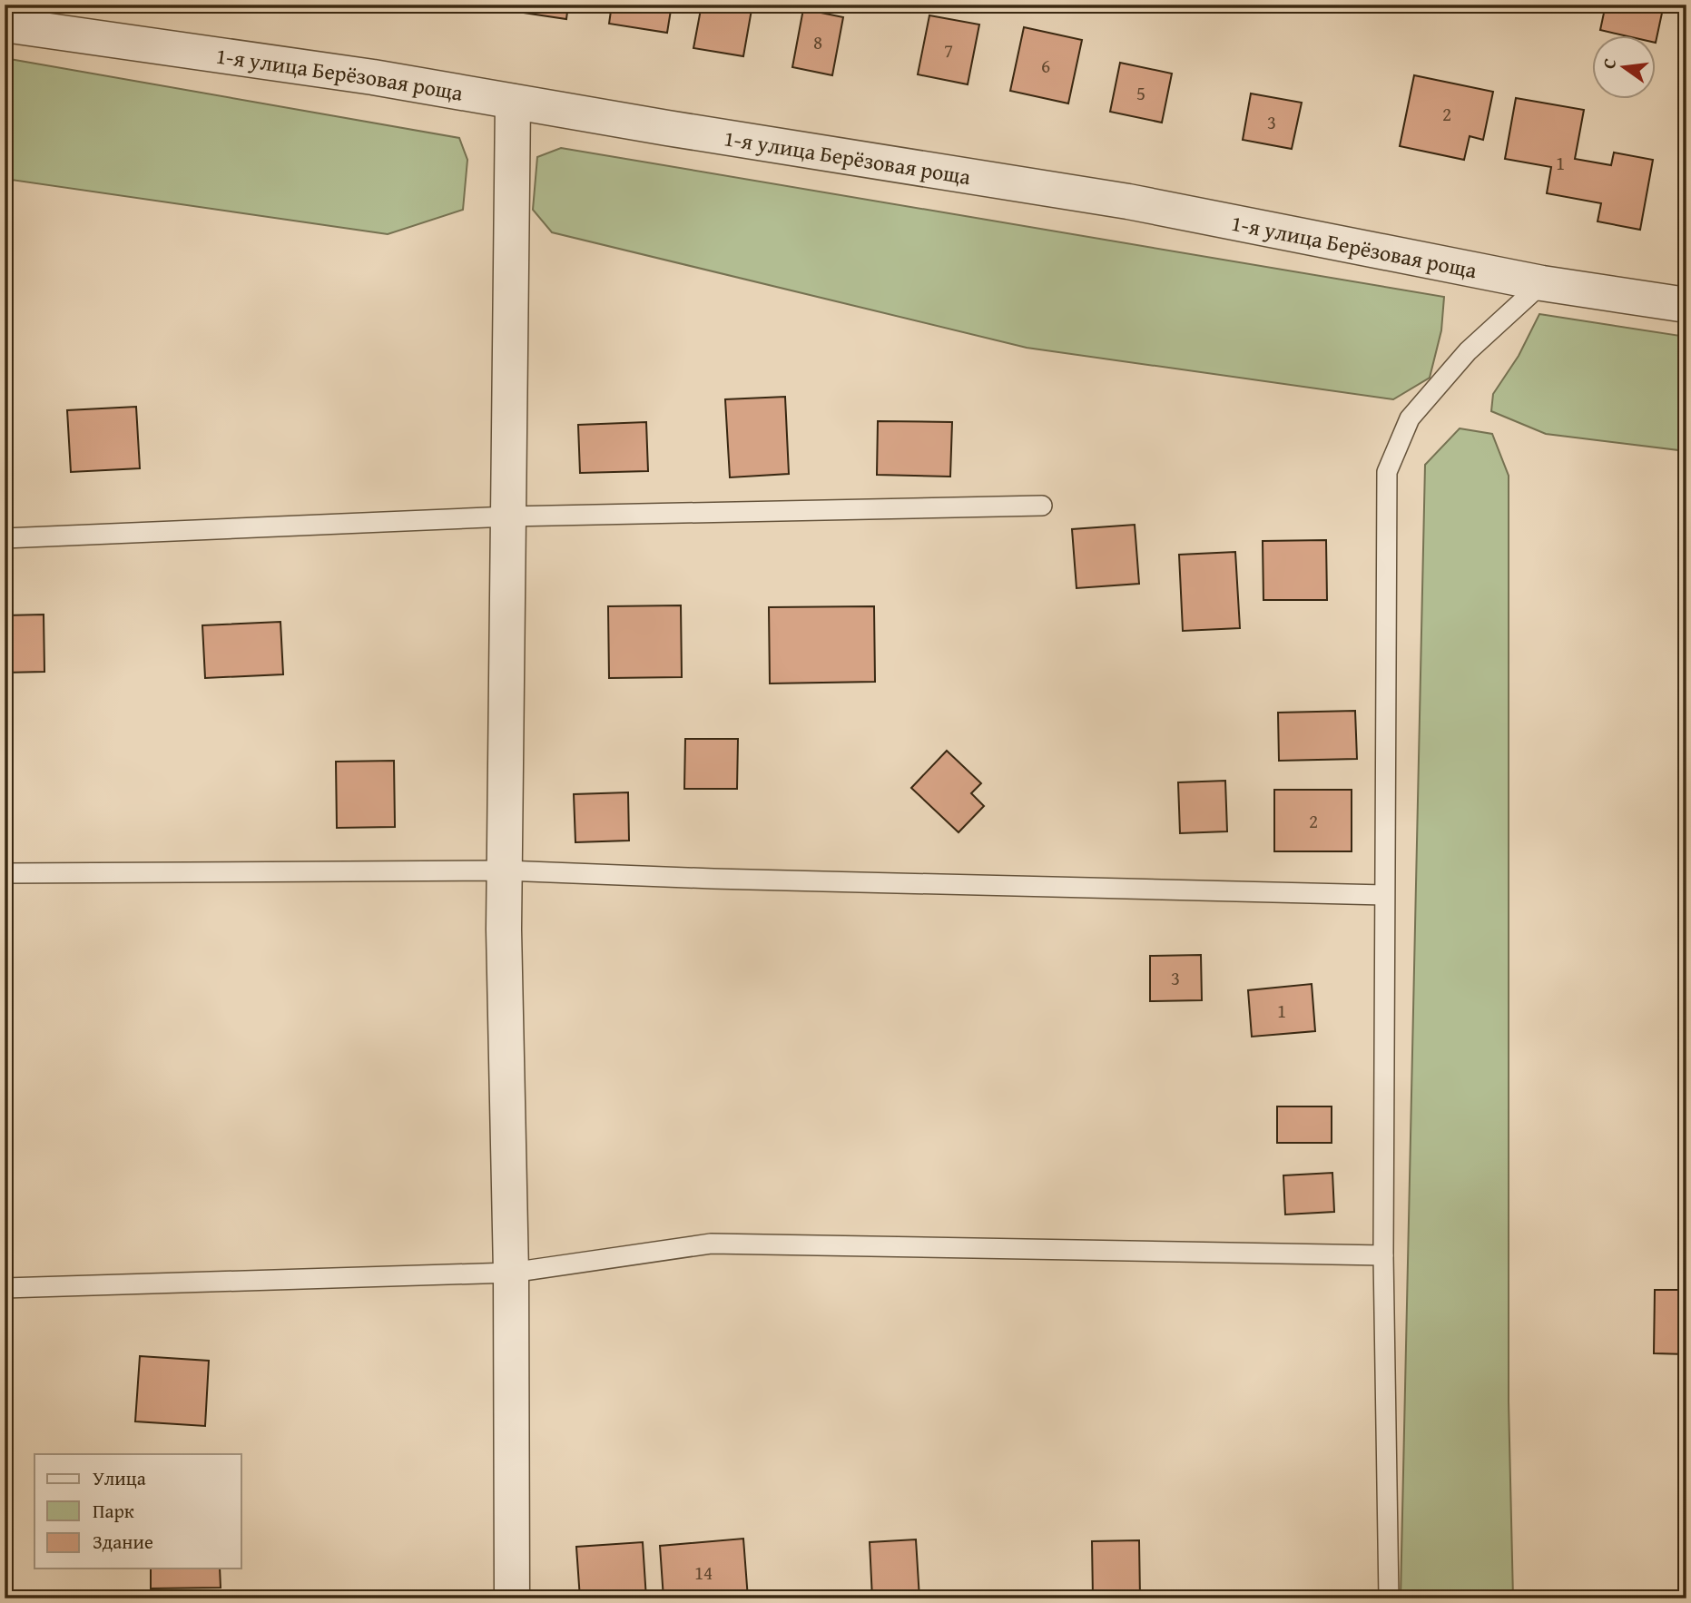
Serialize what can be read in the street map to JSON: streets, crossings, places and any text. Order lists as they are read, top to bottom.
{
  "streets": {
    "street": ["1-я улица Берёзовая роща"]
  },
  "house_numbers": [
    "8",
    "7",
    "6",
    "5",
    "2",
    "3",
    "1",
    "2",
    "3",
    "1",
    "14"
  ],
  "legend": ["Улица", "Парк", "Здание"],
  "north": "left"
}
